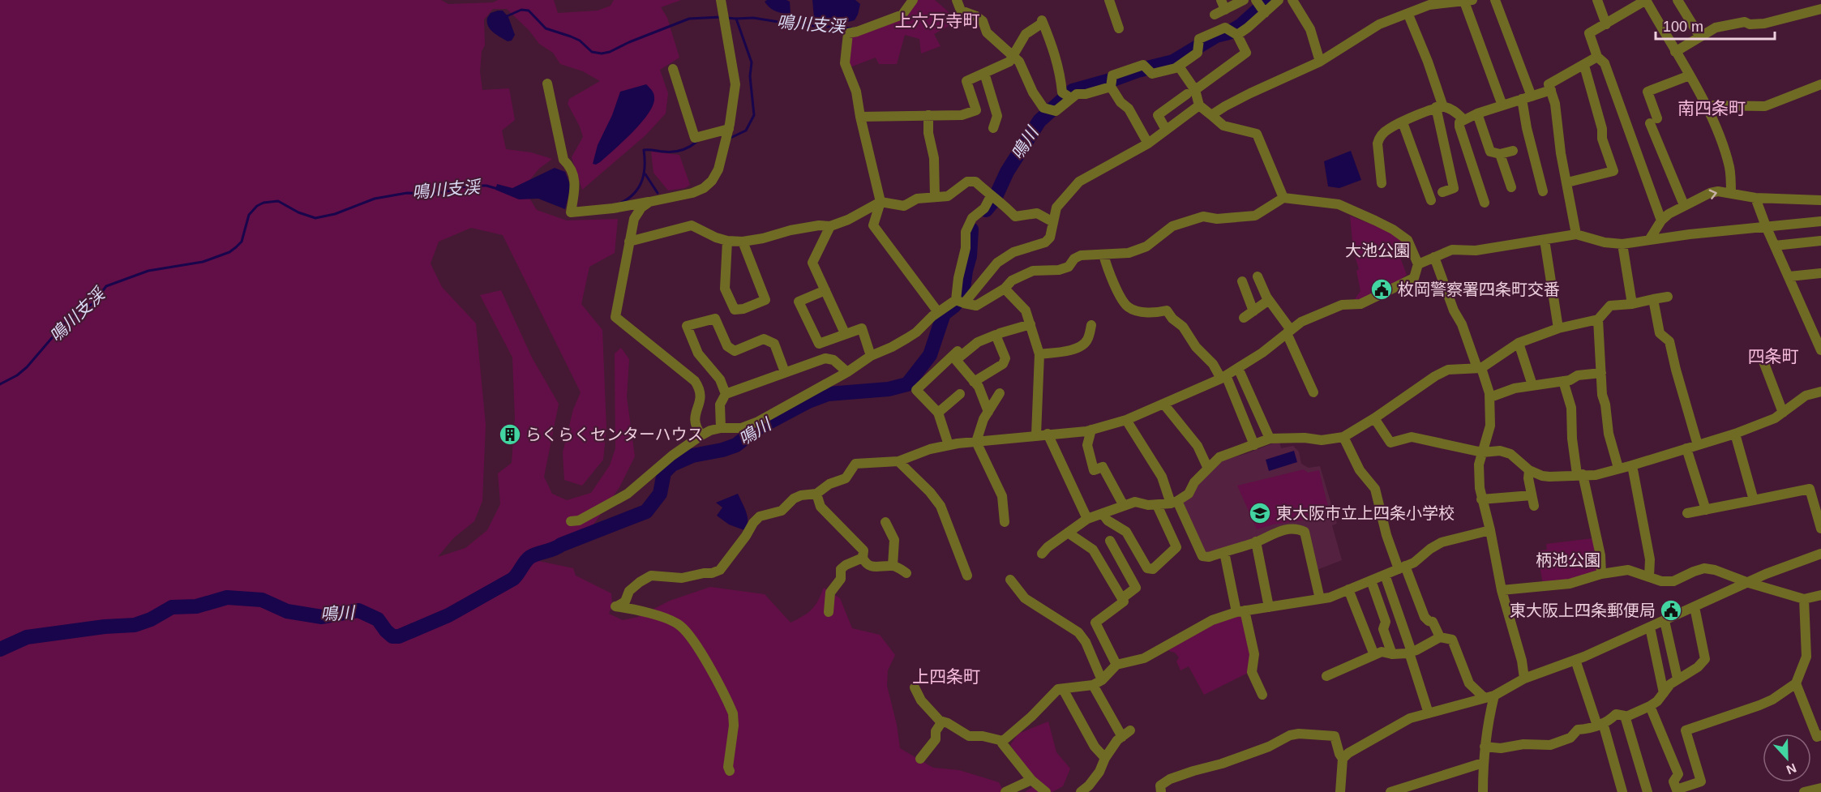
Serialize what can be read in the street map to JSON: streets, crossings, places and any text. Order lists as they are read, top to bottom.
{
  "districts": [
    "上六万寺町",
    "南四条町",
    "四条町",
    "上四条町"
  ],
  "water": ["鳴川支渓", "鳴川"],
  "parks": ["大池公園", "柄池公園"],
  "places": {
    "public building": ["枚岡警察署四条町交番", "東大阪上四条郵便局"],
    "building": ["らくらくセンターハウス"],
    "school or university": ["東大阪市立上四条小学校"]
  },
  "scale_bar": "100 m",
  "north": "bottom"
}
